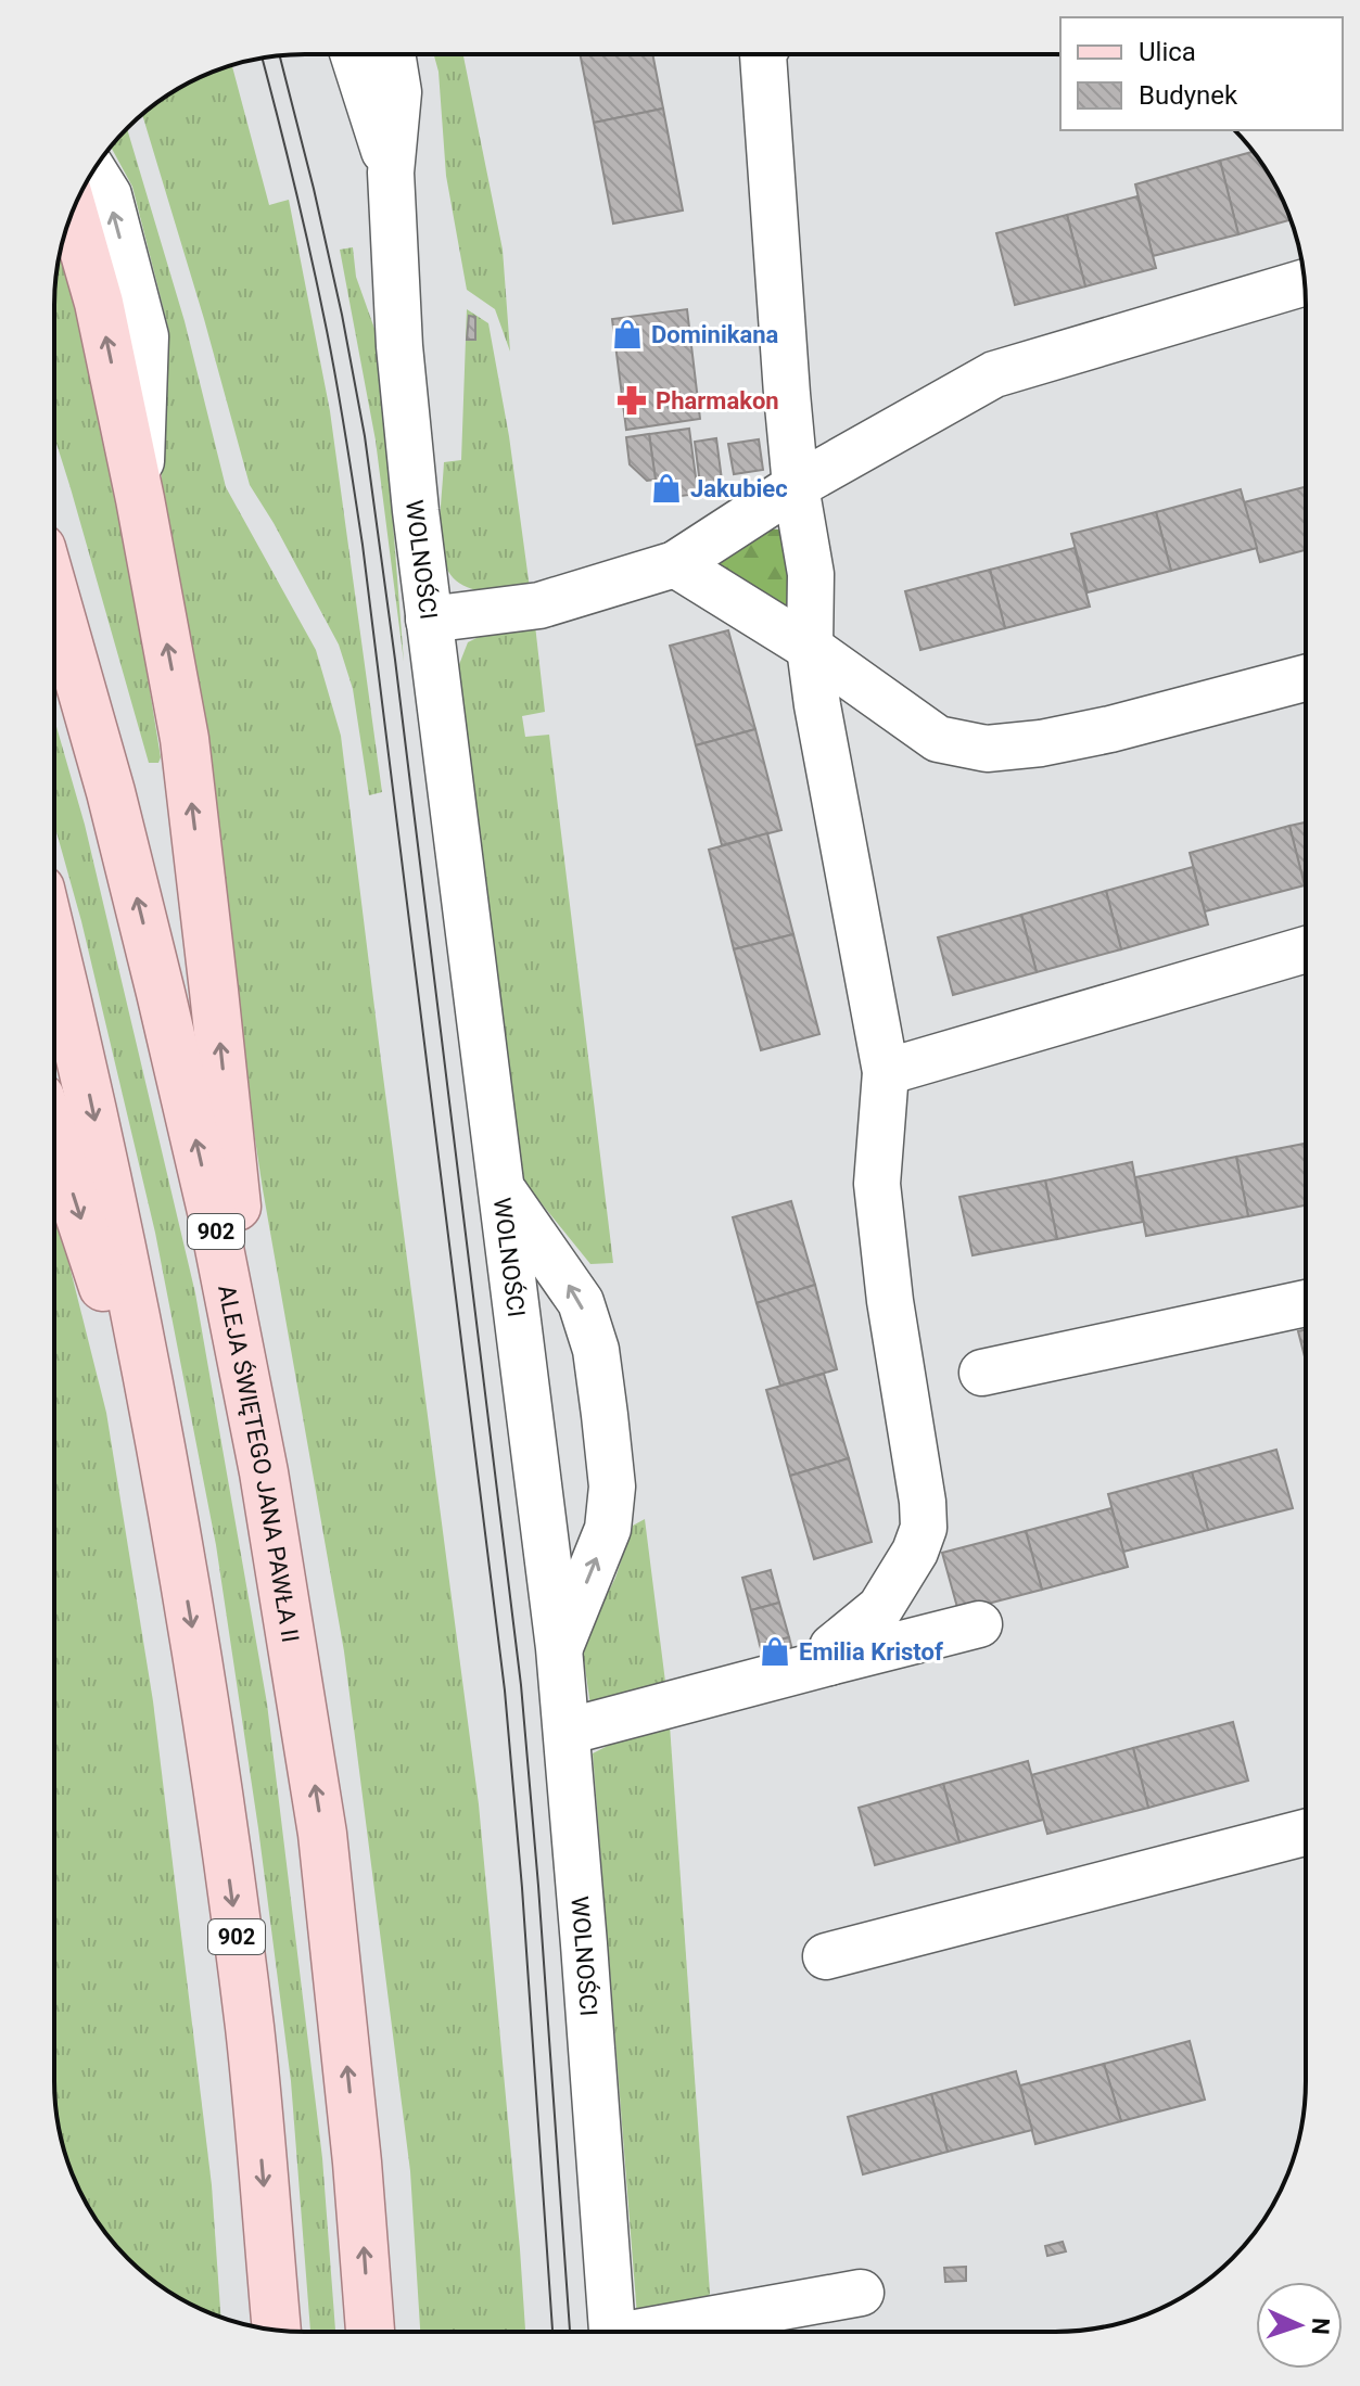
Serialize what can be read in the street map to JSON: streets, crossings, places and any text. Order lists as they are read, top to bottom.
{
  "streets": {
    "main road": ["902", "ALEJA ŚWIĘTEGO JANA PAWŁA II"],
    "street": ["WOLNOŚCI"]
  },
  "places": {
    "shop": ["Dominikana", "Jakubiec", "Emilia Kristof"],
    "pharmacy": ["Pharmakon"]
  },
  "legend": ["Ulica", "Budynek"],
  "north": "right"
}
